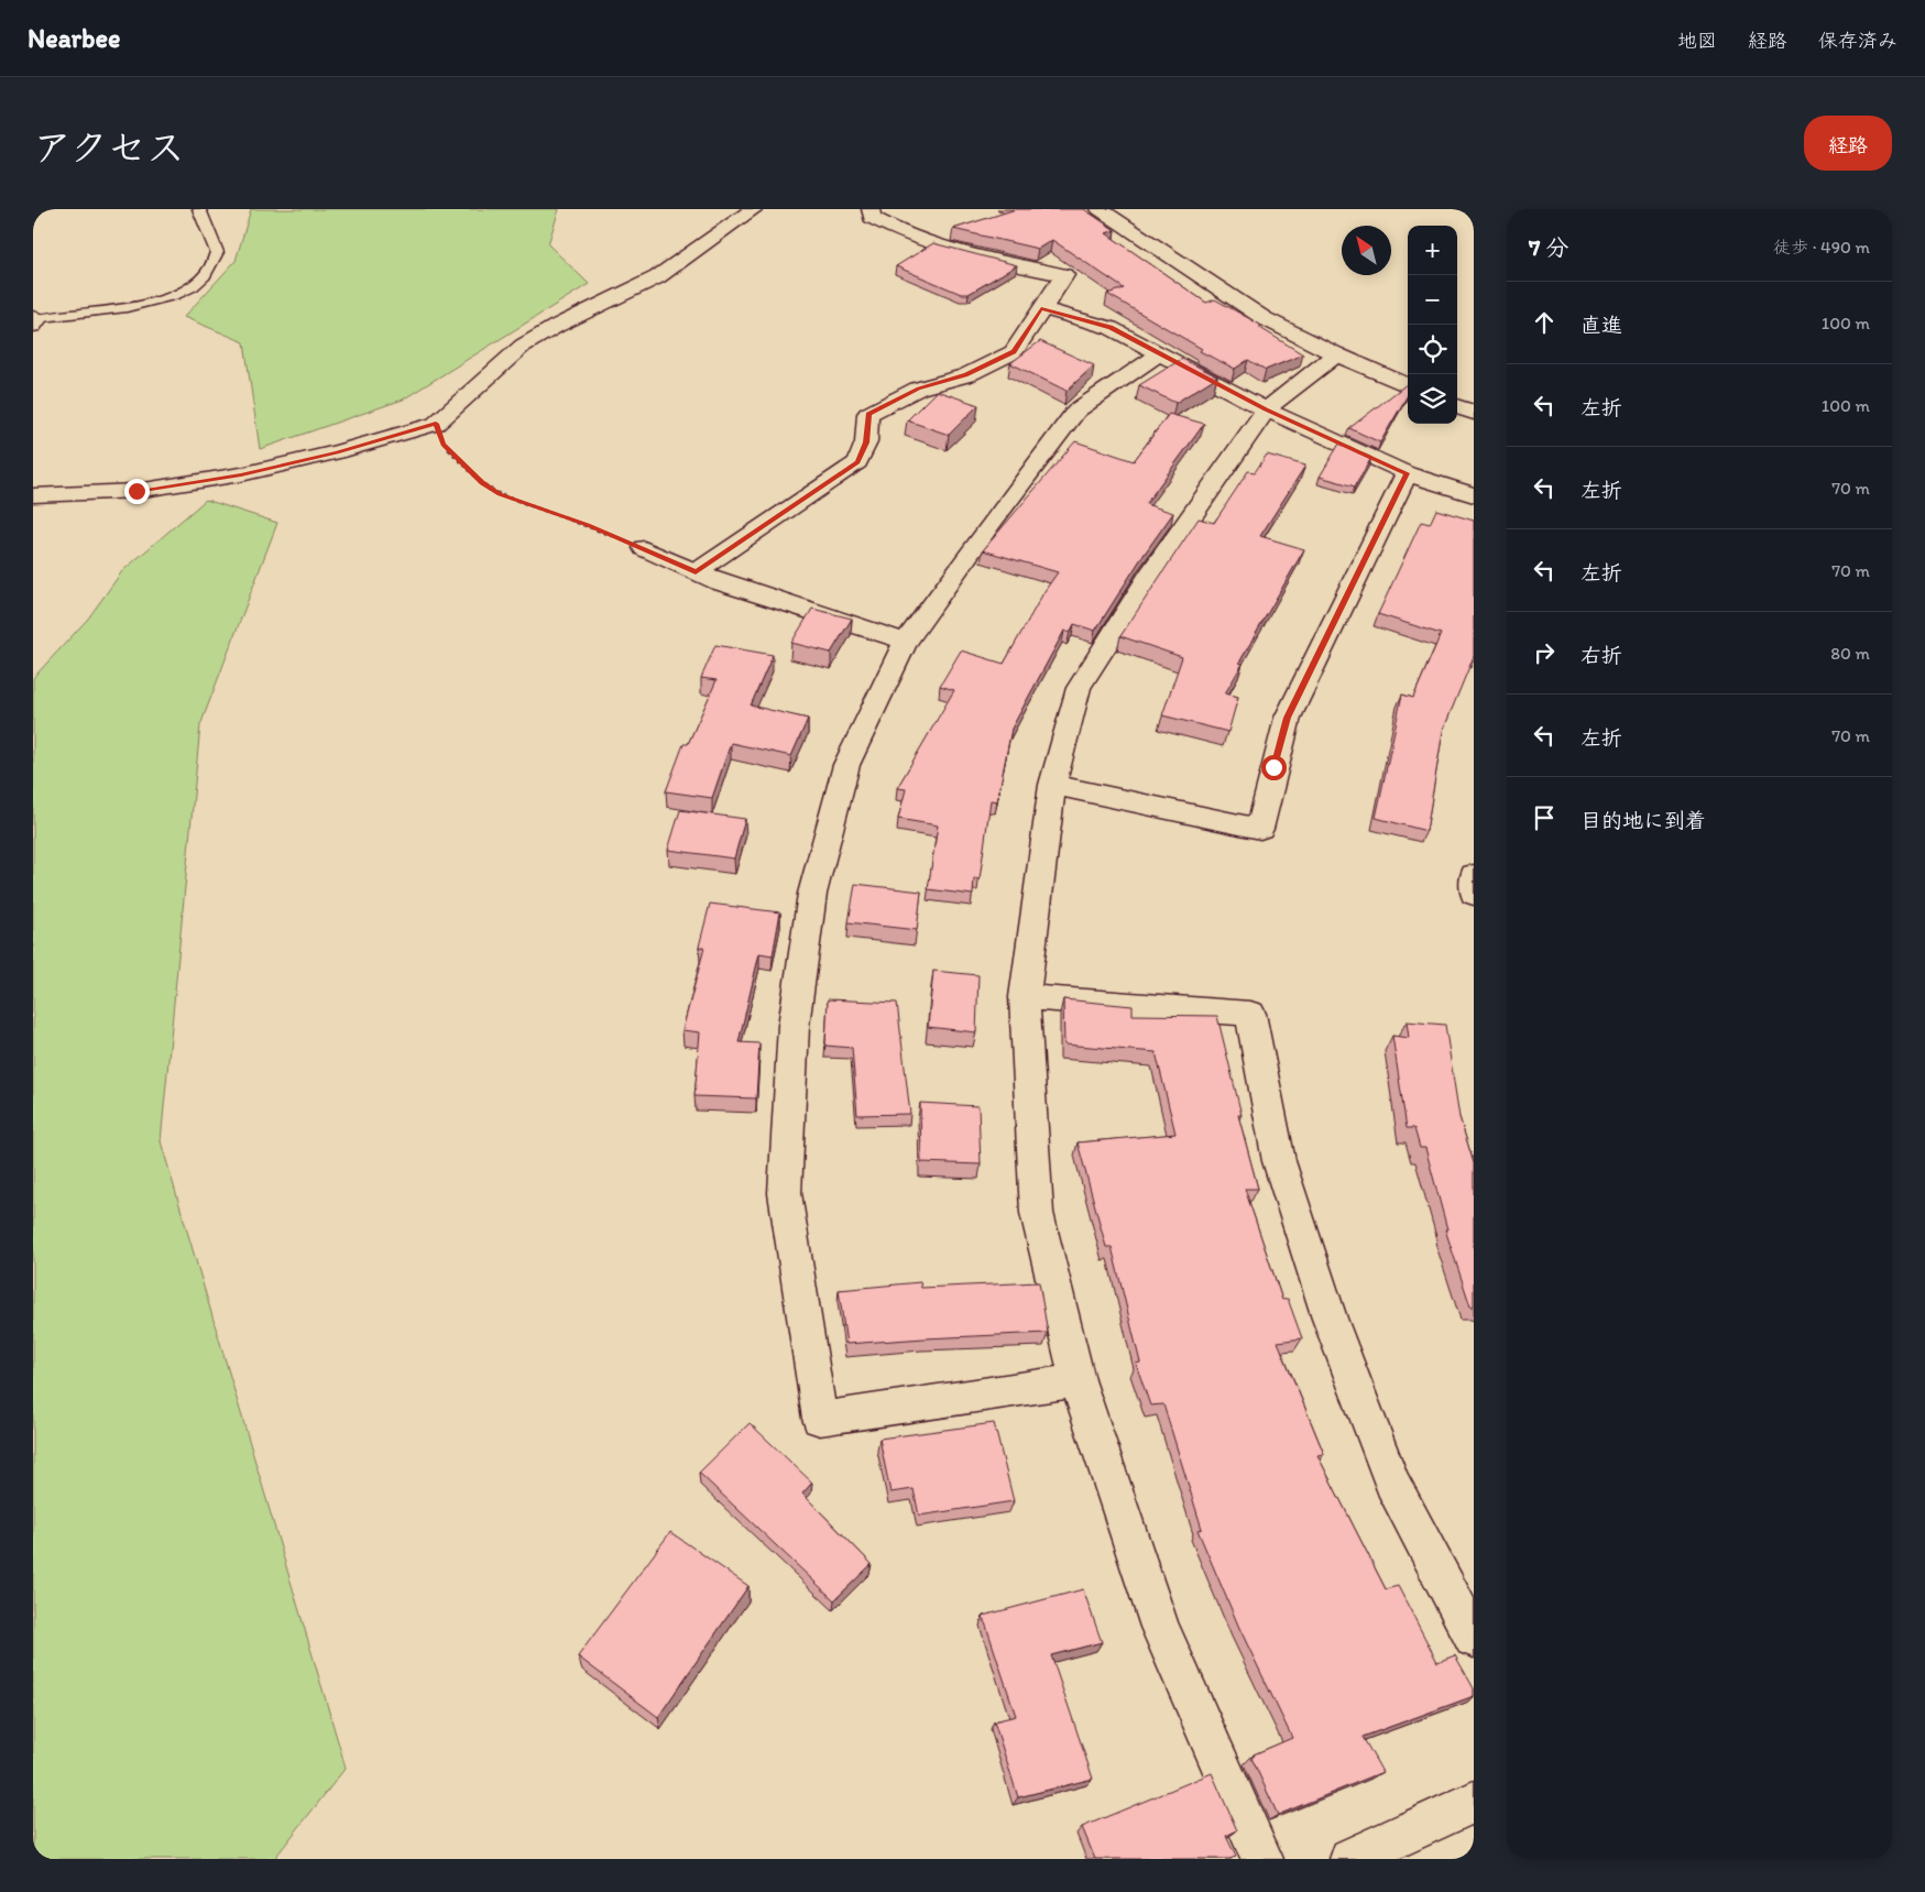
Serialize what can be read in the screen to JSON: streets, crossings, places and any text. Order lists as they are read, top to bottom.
{
  "north": "top left",
  "page": {
    "header": "Nearbee",
    "nav": ["地図", "経路", "保存済み"],
    "title": "アクセス",
    "buttons": "経路",
    "heading": ["7 分", "徒歩 · 490 m"],
    "map_buttons": ["+", "−"],
    "list": [
      ["直進", "100 m"],
      ["左折", "100 m"],
      ["左折", "70 m"],
      ["左折", "70 m"],
      ["右折", "80 m"],
      ["左折", "70 m"],
      "目的地に到着"
    ]
  }
}
